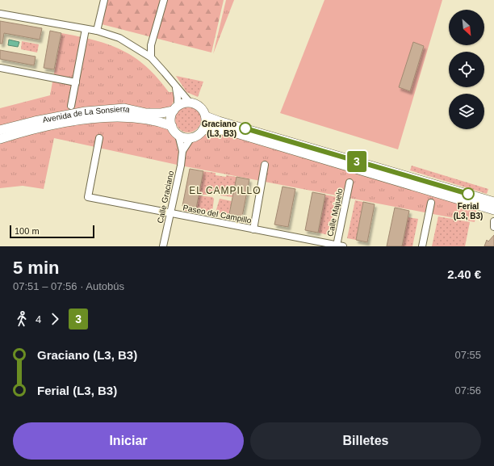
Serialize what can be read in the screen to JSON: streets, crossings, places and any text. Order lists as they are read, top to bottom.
{
  "streets": {
    "main road": ["Avenida de La Sonsierra"],
    "street": ["Calle Graciano", "Calle Majuelo", "Paseo del Campillo"]
  },
  "crossings": [
    ["Avenida de La Sonsierra", "Calle Graciano"],
    ["Calle Graciano", "Paseo del Campillo"],
    ["Calle Majuelo", "Paseo del Campillo"]
  ],
  "districts": ["EL CAMPILLO"],
  "places": ["Graciano (L3, B3)", "Ferial (L3, B3)"],
  "lines": ["bus line 3"],
  "scale_bar": "100 m",
  "north": "bottom right",
  "page": {
    "on_map": "3",
    "scale": "100 m",
    "heading": ["5 min", "07:51 – 07:56 · Autobús", "2.40 €"],
    "legs": ["4", "3"],
    "list": [
      {
        "name": "Graciano (L3, B3)",
        "value": "07:55"
      },
      {
        "name": "Ferial (L3, B3)",
        "value": "07:56"
      }
    ],
    "buttons": ["Iniciar", "Billetes"]
  }
}
